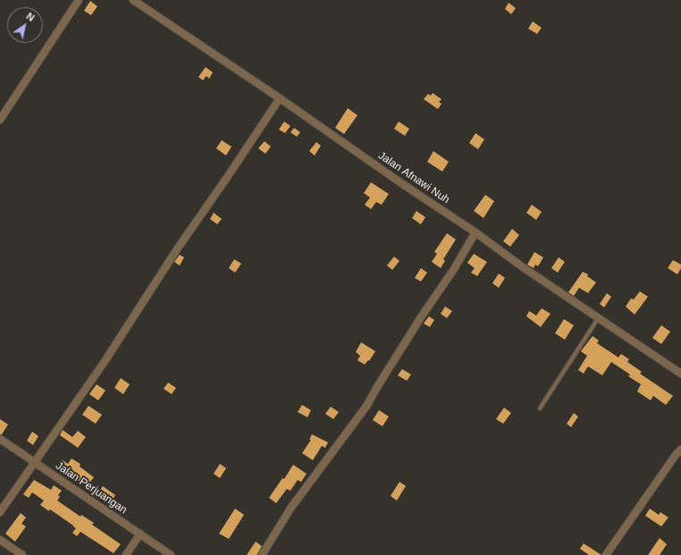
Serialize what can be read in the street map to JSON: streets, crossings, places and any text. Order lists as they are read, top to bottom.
{
  "streets": {
    "street": ["Jalan Afnawi Nuh", "Jalan Perjuangan"]
  },
  "north": "top right"
}
